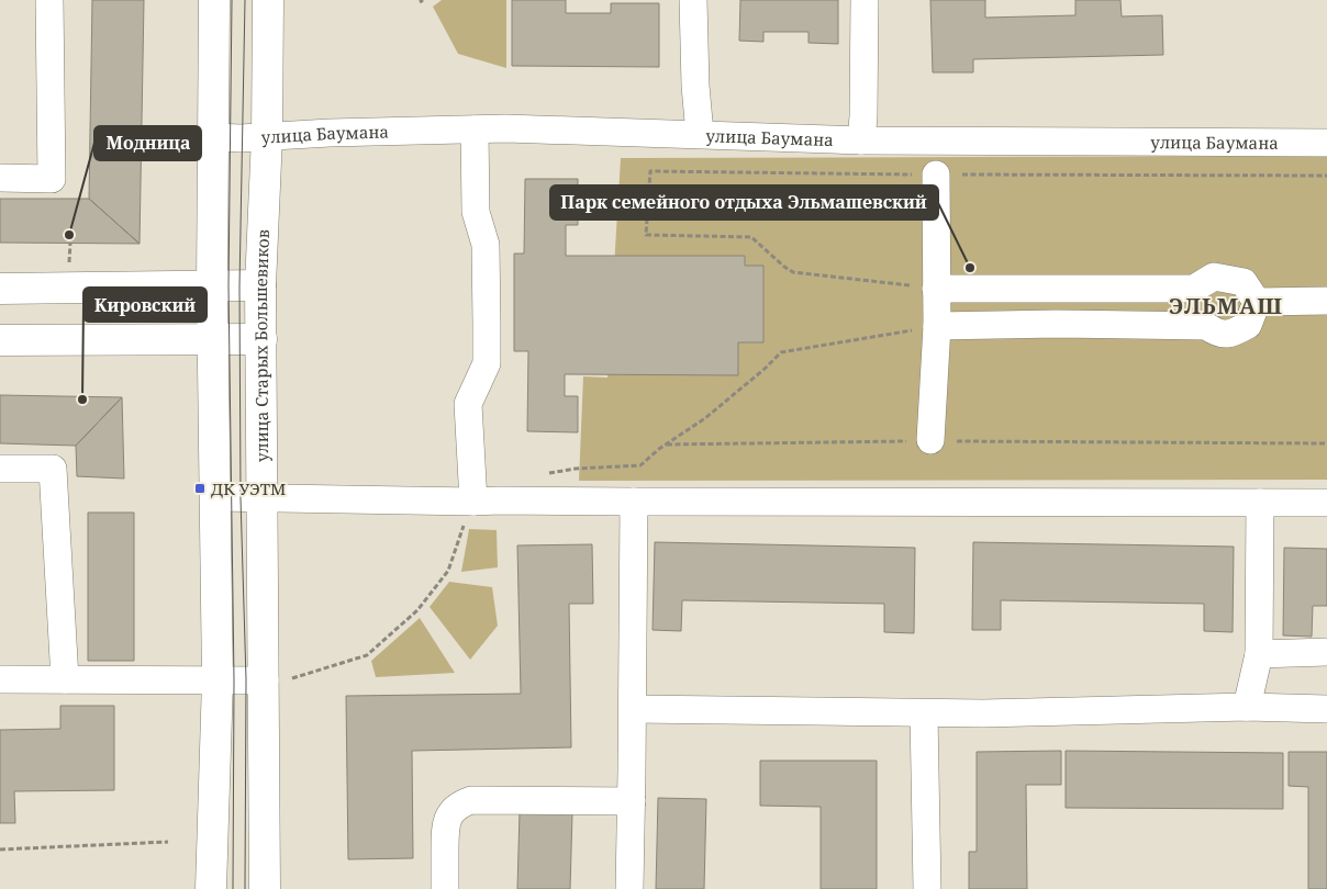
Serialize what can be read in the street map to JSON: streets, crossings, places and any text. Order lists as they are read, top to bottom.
{
  "streets": {
    "main road": ["улица Старых Большевиков"],
    "street": ["улица Баумана"]
  },
  "crossings": [
    ["улица Баумана", "улица Старых Большевиков"]
  ],
  "districts": ["ЭЛЬМАШ"],
  "places": {
    "other": ["Модница", "Парк семейного отдыха Эльмашевский", "Кировский"],
    "transit": ["ДК УЭТМ"]
  }
}
